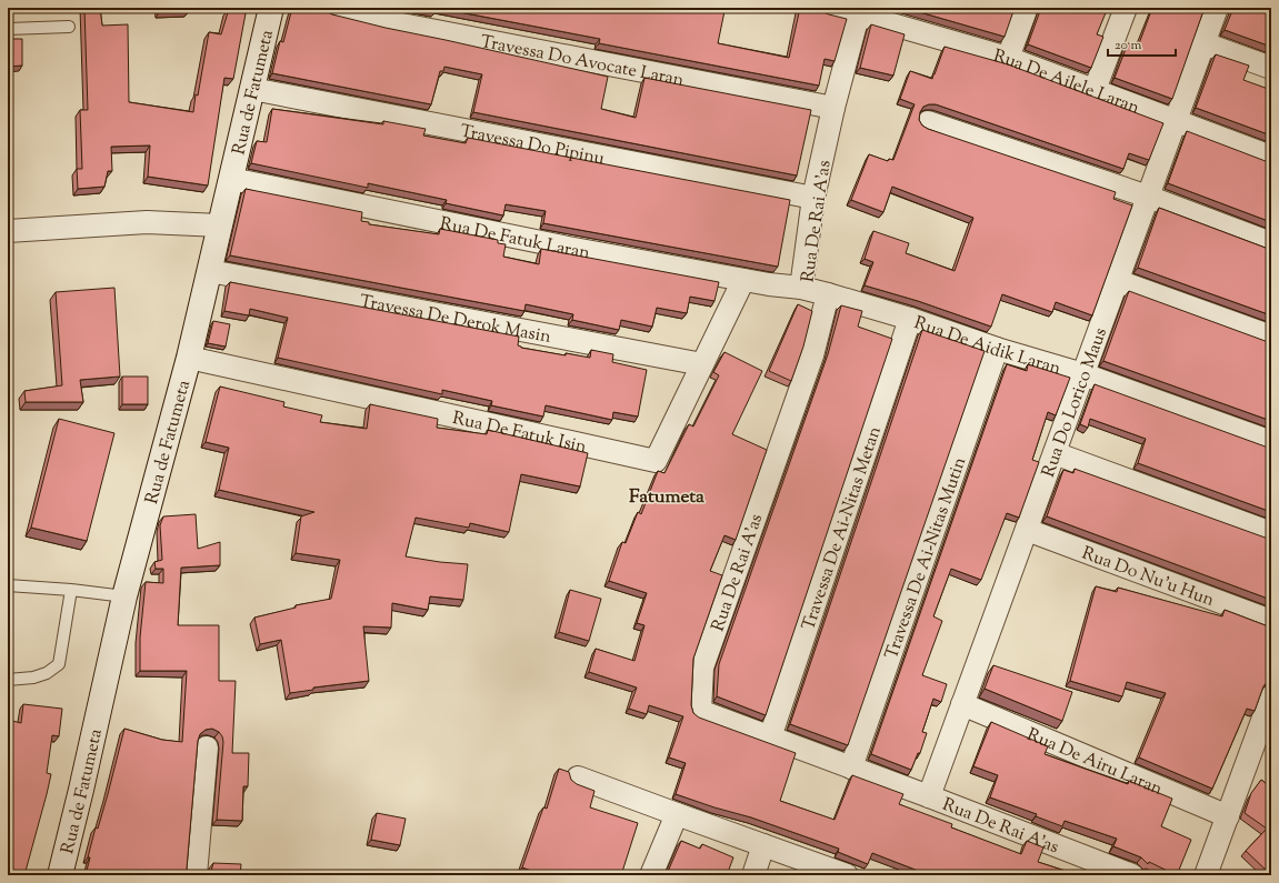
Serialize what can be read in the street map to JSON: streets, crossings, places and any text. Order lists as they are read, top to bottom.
{
  "streets": {
    "street": [
      "Travessa Do Avocate Laran",
      "Rua De Ailele Laran",
      "Rua de Fatumeta",
      "Travessa Do Pipinu",
      "Rua De Rai A’as",
      "Rua De Fatuk Laran",
      "Travessa De Derok Masin",
      "Rua De Aidik Laran",
      "Rua Do Lorico Maus",
      "Rua De Fatuk Isin",
      "Travessa De Ai-Nitas Metan",
      "Travessa De Ai-Nitas Mutin",
      "Rua Do Nu’u Hun",
      "Rua De Airu Laran"
    ]
  },
  "crossings": [
    ["Travessa Do Avocate Laran", "Rua De Rai A’as"],
    ["Rua De Ailele Laran", "Rua De Rai A’as"],
    ["Rua De Ailele Laran", "Rua Do Lorico Maus"],
    ["Rua de Fatumeta", "Travessa Do Pipinu"],
    ["Rua de Fatumeta", "Rua De Fatuk Laran"],
    ["Rua de Fatumeta", "Travessa De Derok Masin"],
    ["Rua de Fatumeta", "Rua De Fatuk Isin"],
    ["Travessa Do Pipinu", "Rua De Rai A’as"],
    ["Rua De Rai A’as", "Rua De Fatuk Laran"],
    ["Rua De Rai A’as", "Rua De Aidik Laran"],
    ["Rua De Rai A’as", "Rua Do Lorico Maus"],
    ["Rua De Rai A’as", "Travessa De Ai-Nitas Metan"],
    ["Rua De Rai A’as", "Travessa De Ai-Nitas Mutin"],
    ["Rua De Fatuk Laran", "Rua De Fatuk Isin"],
    ["Travessa De Derok Masin", "Rua De Fatuk Isin"],
    ["Rua De Aidik Laran", "Rua Do Lorico Maus"],
    ["Rua De Aidik Laran", "Travessa De Ai-Nitas Metan"],
    ["Rua De Aidik Laran", "Travessa De Ai-Nitas Mutin"],
    ["Rua Do Lorico Maus", "Rua Do Nu’u Hun"],
    ["Rua Do Lorico Maus", "Rua De Airu Laran"]
  ],
  "districts": ["Fatumeta"],
  "scale_bar": "20 m"
}
